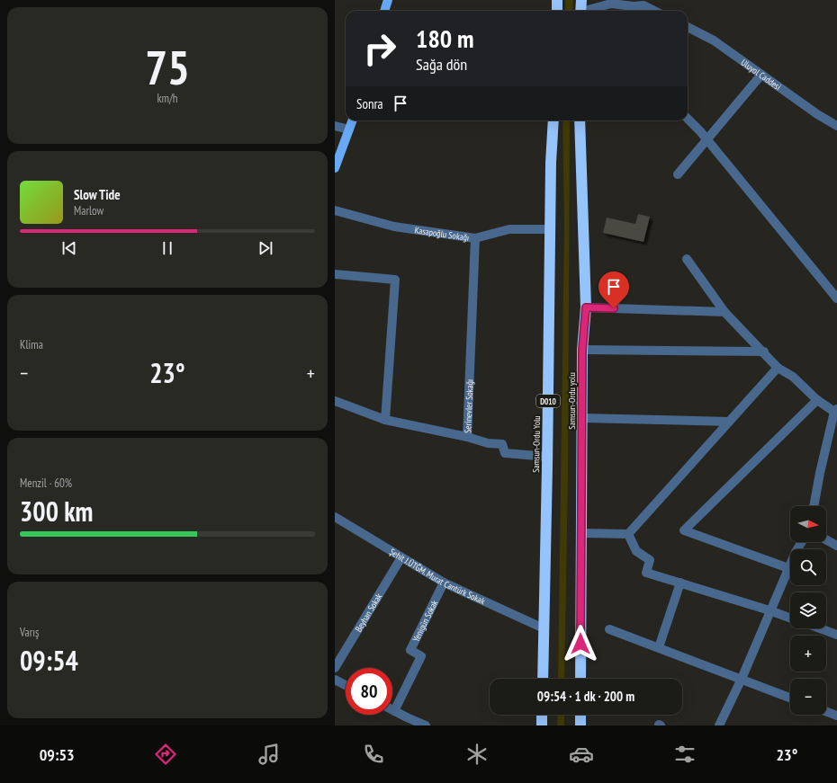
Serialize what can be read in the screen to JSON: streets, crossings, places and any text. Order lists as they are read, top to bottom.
{
  "streets": {
    "highway": ["D010", "Samsun-Ordu yolu", "Samsun-Ordu Yolu"],
    "street": [
      "Uluyol Caddesi",
      "Kasapoğlu Sokağı",
      "Serinevler Sokağı",
      "Şehit J.ÜTĞM. Murat Cantürk Sokak",
      "Beyhan Sokak",
      "Yenigün Sokak"
    ]
  },
  "crossings": [
    ["Kasapoğlu Sokağı", "Serinevler Sokağı"],
    ["Kasapoğlu Sokağı", "Samsun-Ordu Yolu"],
    ["Samsun-Ordu Yolu", "Şehit J.ÜTĞM. Murat Cantürk Sokak"],
    ["Şehit J.ÜTĞM. Murat Cantürk Sokak", "Beyhan Sokak"],
    ["Şehit J.ÜTĞM. Murat Cantürk Sokak", "Yenigün Sokak"]
  ],
  "north": "right",
  "page": {
    "tile": [
      ["75", "km/h"],
      "Klima",
      ["Menzil · 60%", "300 km"],
      ["Varış", "09:54"]
    ],
    "turn": ["180 m", "Sağa dön"],
    "then": "Sonra",
    "song": ["Slow Tide", "Marlow"],
    "heat": ["−", "23°", "+"],
    "map_buttons": ["+", "−"],
    "limit": "80",
    "trip": "09:54 · 1 dk · 200 m",
    "tabs": ["09:53", "23°"]
  }
}
